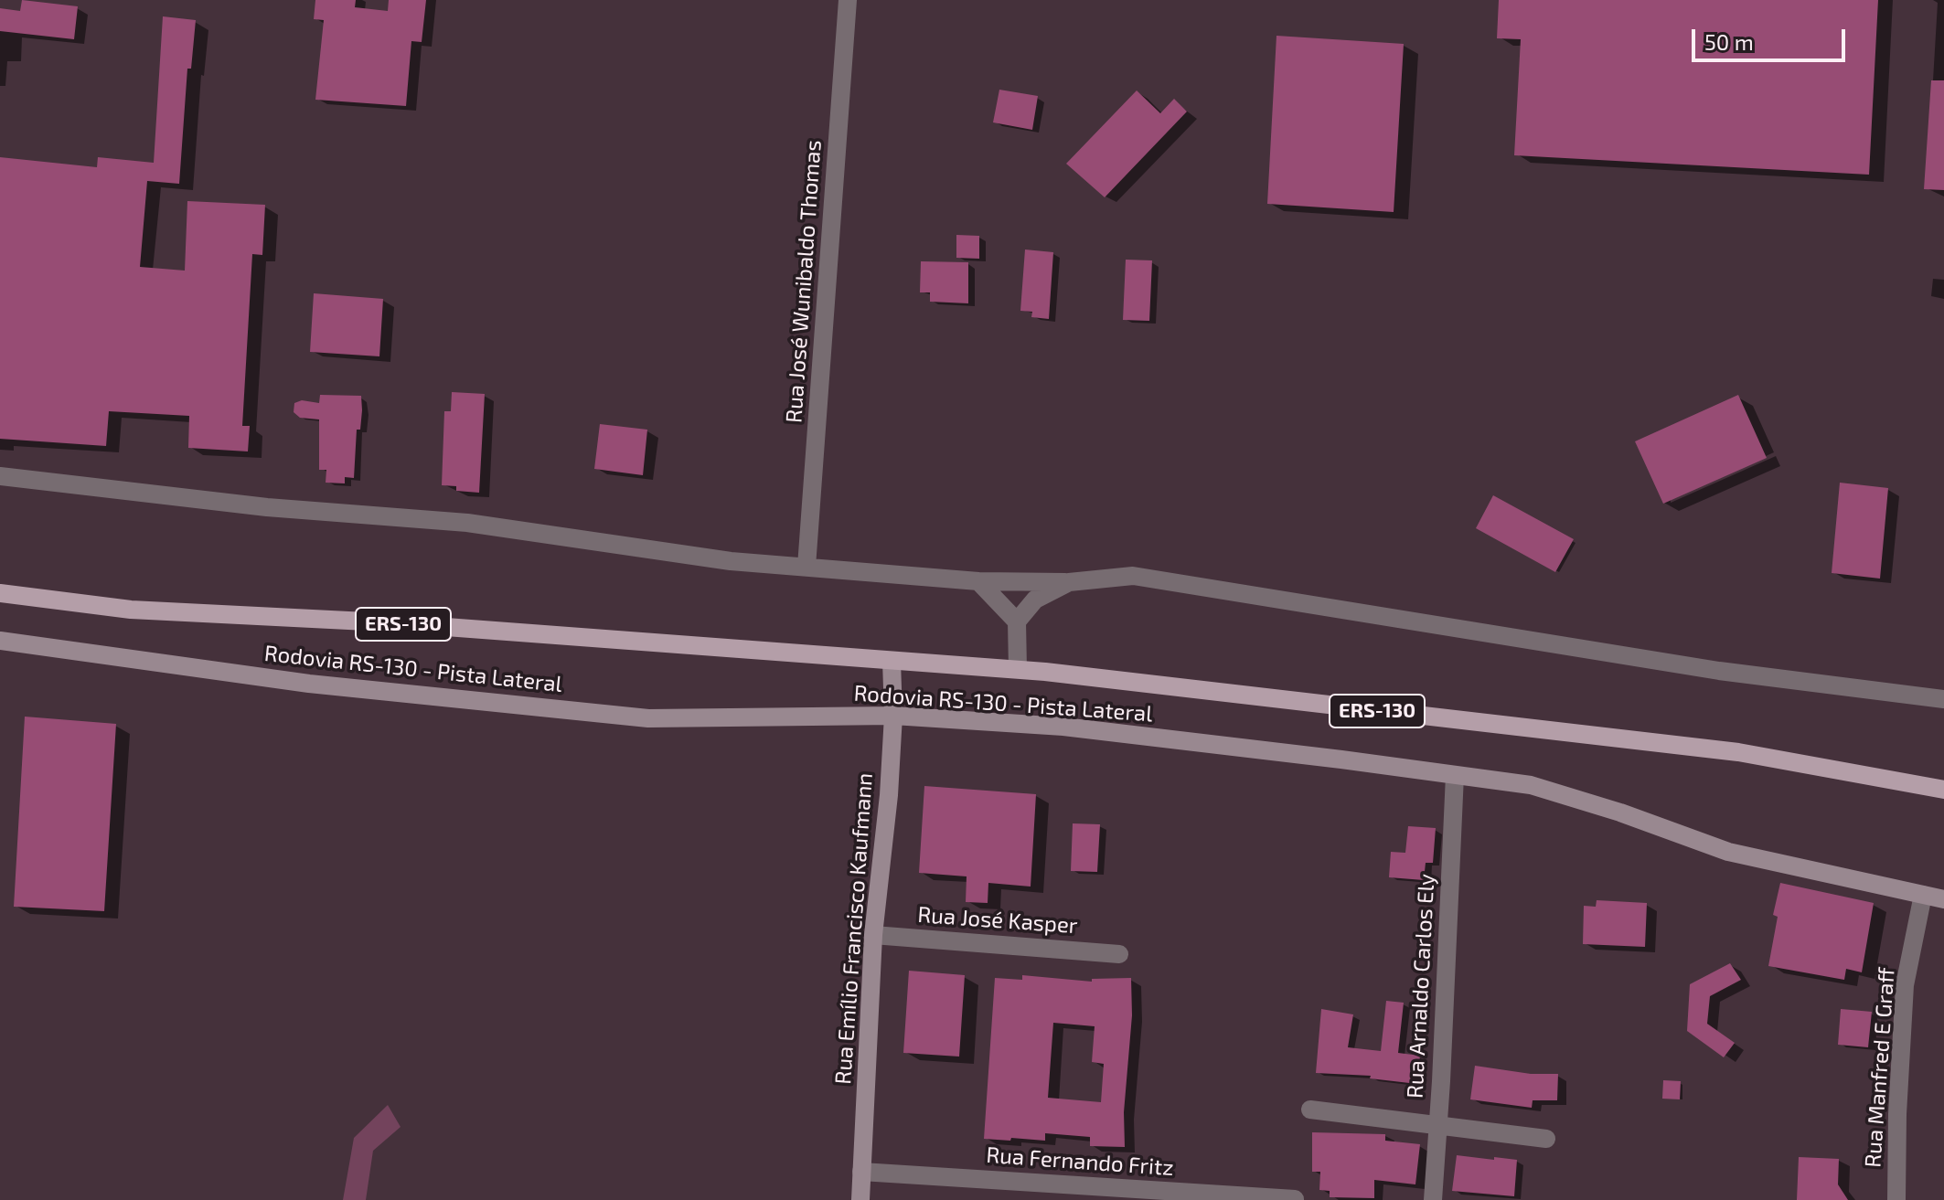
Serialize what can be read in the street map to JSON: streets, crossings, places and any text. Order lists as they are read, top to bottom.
{
  "streets": {
    "main road": ["ERS-130"],
    "street": [
      "Rua José Wunibaldo Thomas",
      "Rodovia RS-130 - Pista Lateral",
      "Rua José Kasper",
      "Rua Emílio Francisco Kaufmann",
      "Rua Arnaldo Carlos Ely",
      "Rua Manfred E Graff",
      "Rua Fernando Fritz"
    ]
  },
  "crossings": [
    ["ERS-130", "Rua Emílio Francisco Kaufmann"],
    ["Rodovia RS-130 - Pista Lateral", "Rua Emílio Francisco Kaufmann"],
    ["Rodovia RS-130 - Pista Lateral", "Rua Arnaldo Carlos Ely"],
    ["Rodovia RS-130 - Pista Lateral", "Rua Manfred E Graff"],
    ["Rua José Kasper", "Rua Emílio Francisco Kaufmann"],
    ["Rua Emílio Francisco Kaufmann", "Rua Fernando Fritz"]
  ],
  "scale_bar": "50 m"
}
